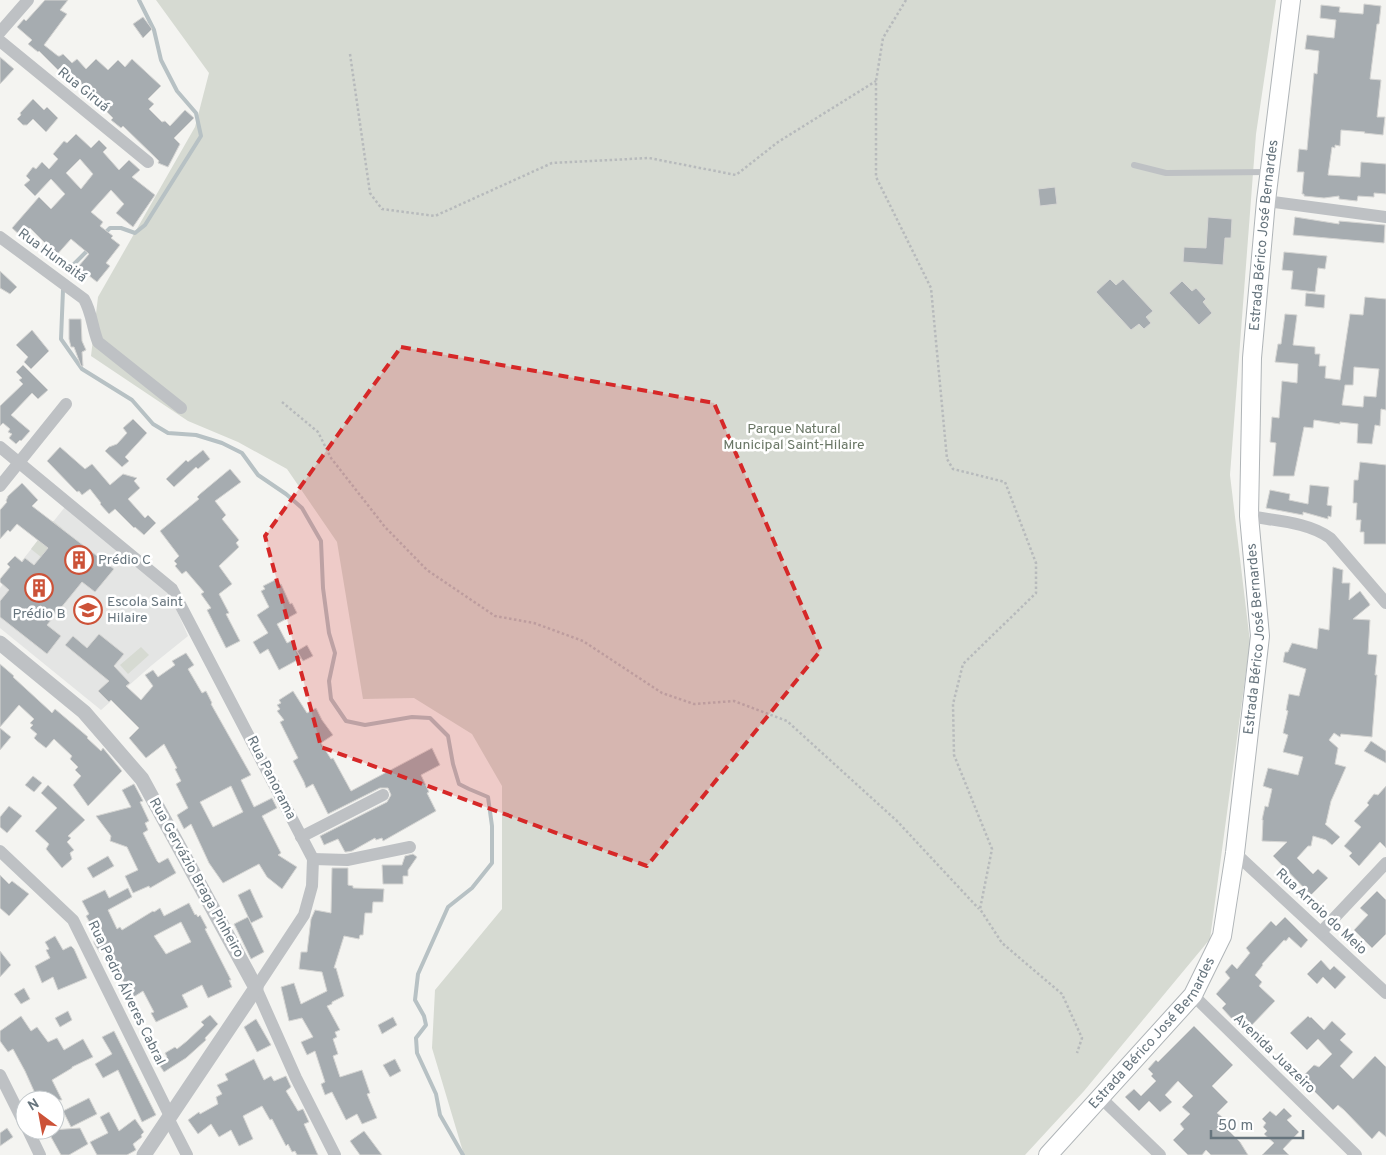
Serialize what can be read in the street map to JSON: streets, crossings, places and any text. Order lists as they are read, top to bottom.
{
  "streets": {
    "main road": ["Estrada Bérico José Bernardes"],
    "street": [
      "Rua Giruá",
      "Rua Humaitá",
      "Rua Panorama",
      "Rua Gervázio Braga Pinheiro",
      "Rua Arroio do Meio",
      "Rua Pedro Álveres Cabral",
      "Avenida Juazeiro"
    ]
  },
  "crossings": [
    ["Estrada Bérico José Bernardes", "Rua Arroio do Meio"],
    ["Estrada Bérico José Bernardes", "Avenida Juazeiro"]
  ],
  "parks": ["Parque Natural Municipal Saint-Hilaire"],
  "places": {
    "building": ["Prédio C", "Prédio B"],
    "school or university": ["Escola Saint Hilaire"]
  },
  "scale_bar": "50 m",
  "north": "top left"
}
